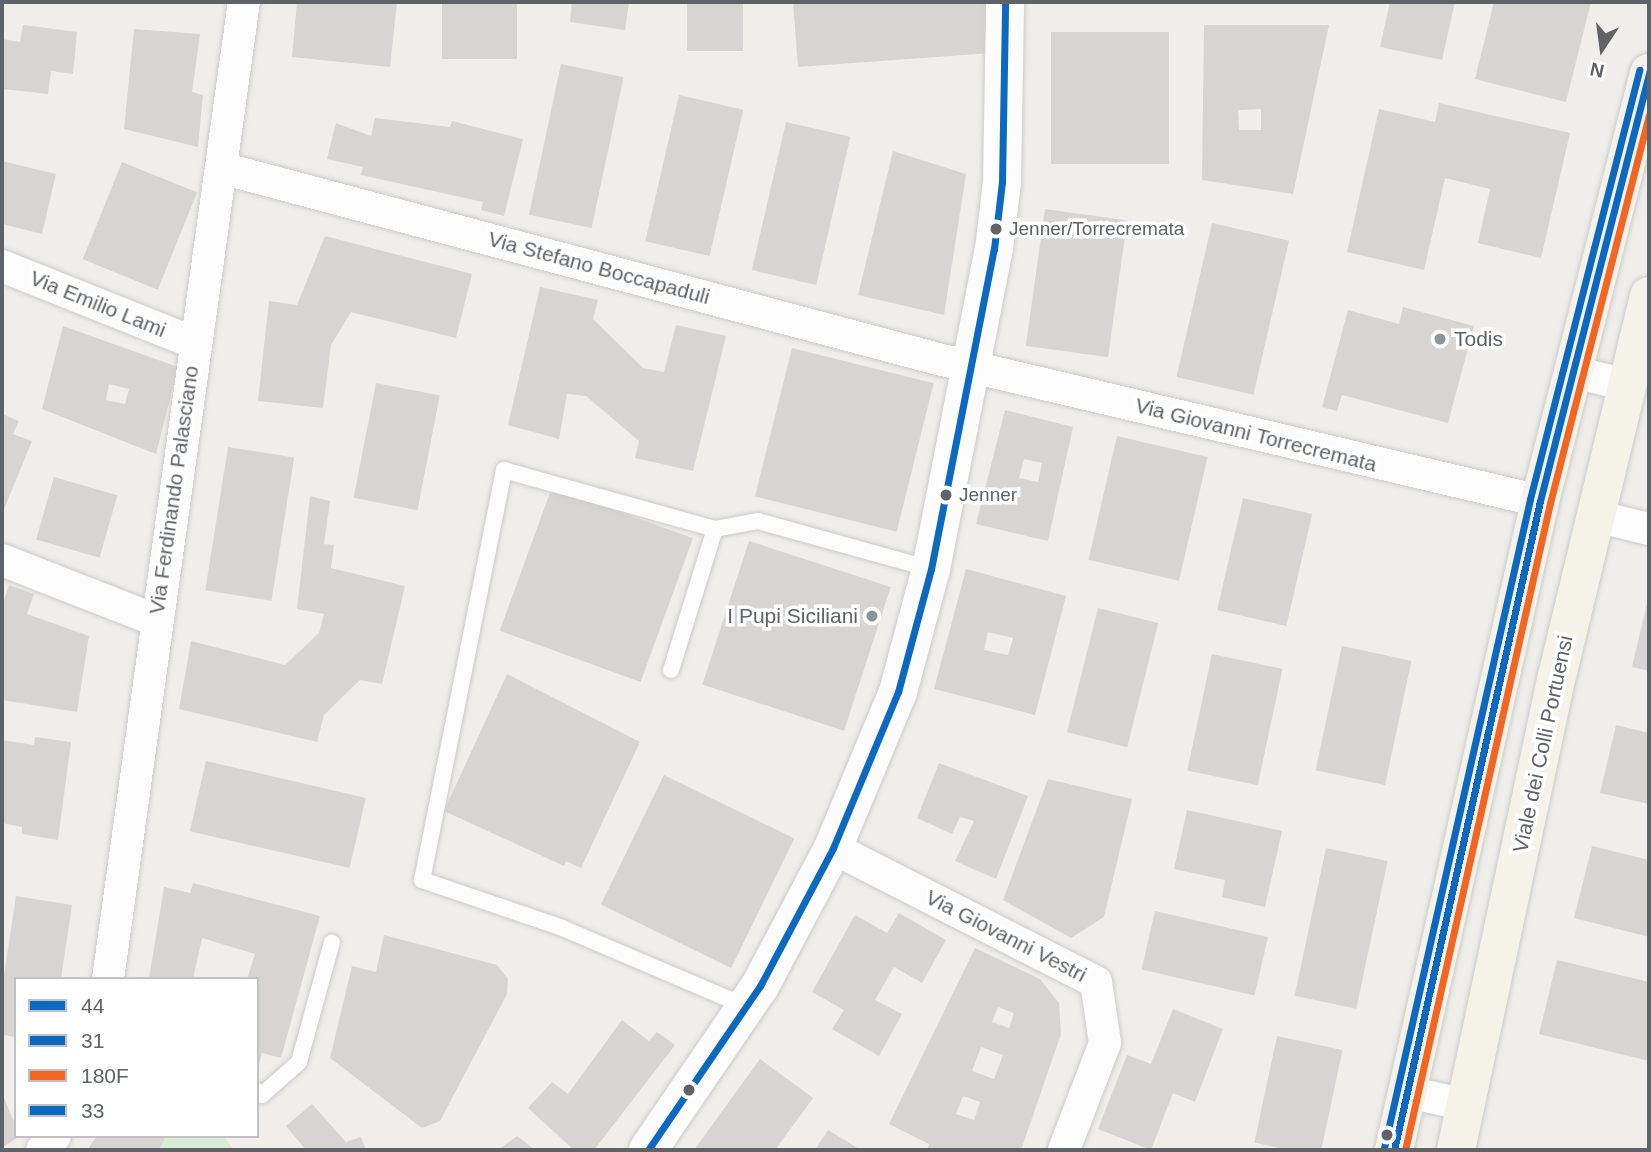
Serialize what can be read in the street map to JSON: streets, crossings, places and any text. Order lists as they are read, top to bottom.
{
  "streets": {
    "main road": ["Viale dei Colli Portuensi"],
    "street": [
      "Via Stefano Boccapaduli",
      "Via Emilio Lami",
      "Via Giovanni Torrecremata",
      "Via Ferdinando Palasciano",
      "Via Giovanni Vestri"
    ]
  },
  "crossings": [
    ["Via Stefano Boccapaduli", "Via Giovanni Torrecremata"],
    ["Via Stefano Boccapaduli", "Via Ferdinando Palasciano"],
    ["Via Emilio Lami", "Via Ferdinando Palasciano"]
  ],
  "places": [
    "Jenner/Torrecremata",
    "Todis",
    "Jenner",
    "I Pupi Siciliani"
  ],
  "lines": [
    "transit line 44",
    "transit line 33",
    "transit line 31",
    "transit line 180F"
  ],
  "legend": [
    "44",
    "31",
    "180F",
    "33"
  ],
  "north": "bottom"
}
